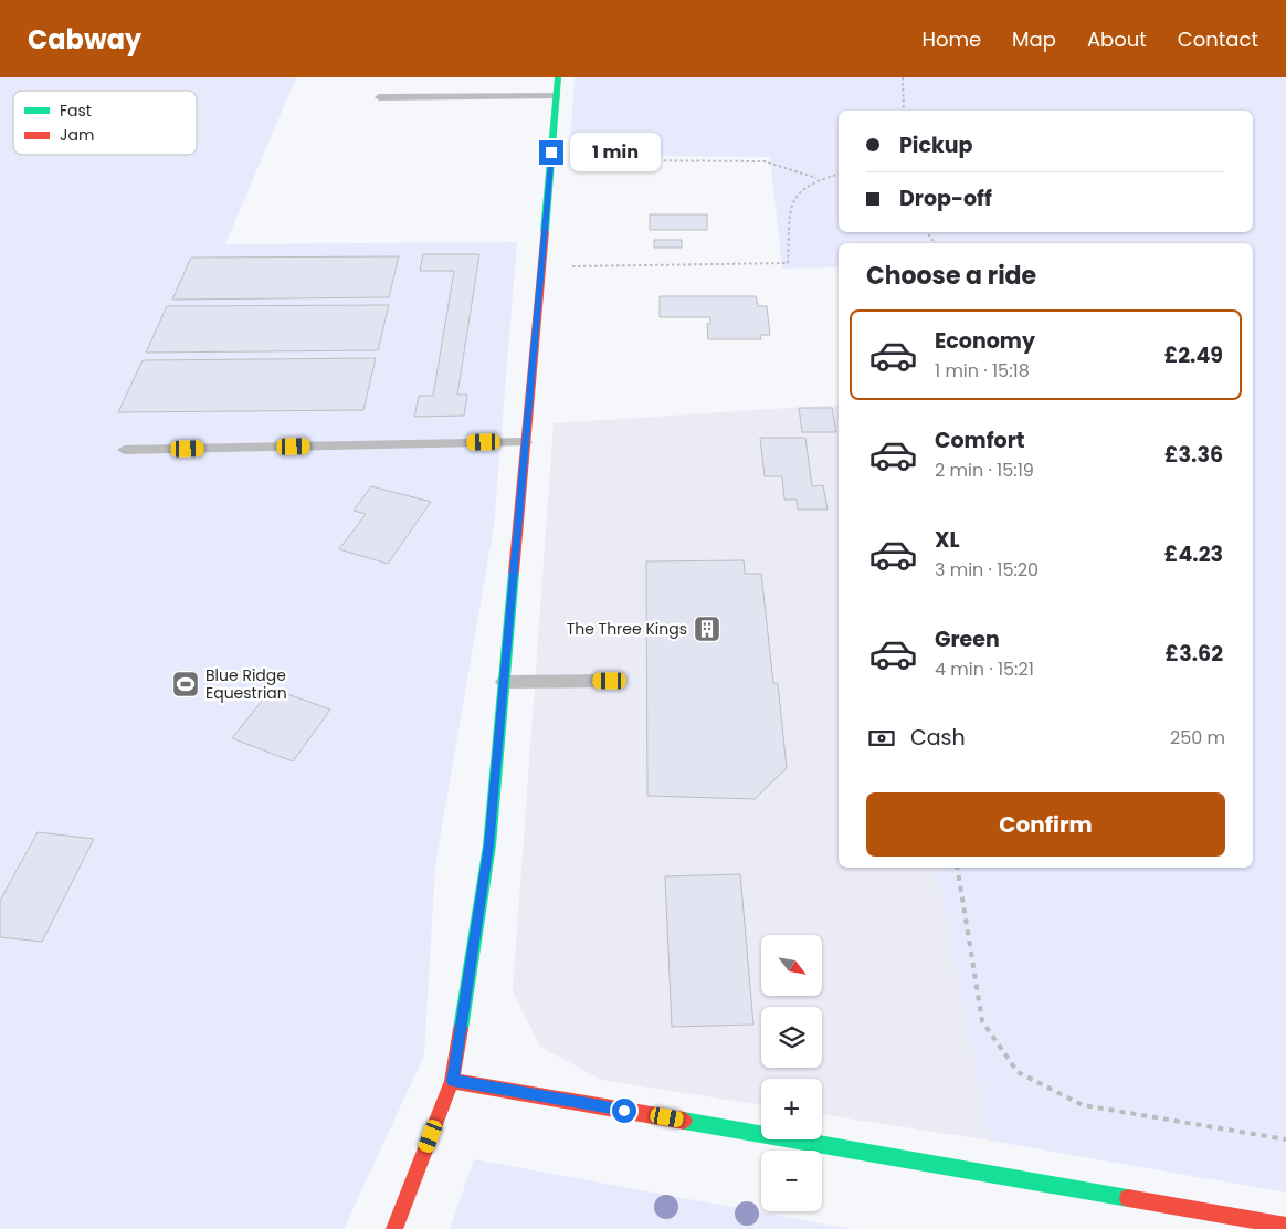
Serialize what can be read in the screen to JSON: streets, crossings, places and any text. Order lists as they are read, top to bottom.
{
  "places": {
    "building": ["The Three Kings"],
    "sports": ["Blue Ridge Equestrian"]
  },
  "legend": ["Fast", "Jam"],
  "north": "bottom right",
  "page": {
    "header": "Cabway",
    "nav": [
      "Home",
      "Map",
      "About",
      "Contact"
    ],
    "banner": ["Pickup", "Drop-off"],
    "bubble": "1 min",
    "heading": "Choose a ride",
    "list": [
      {
        "name": "Economy",
        "note": "1 min · 15:18",
        "value": "£2.49"
      },
      {
        "name": "Comfort",
        "note": "2 min · 15:19",
        "value": "£3.36"
      },
      {
        "name": "XL",
        "note": "3 min · 15:20",
        "value": "£4.23"
      },
      {
        "name": "Green",
        "note": "4 min · 15:21",
        "value": "£3.62"
      }
    ],
    "pay": ["Cash", "250 m"],
    "buttons": "Confirm",
    "map_buttons": ["+", "−"]
  }
}
